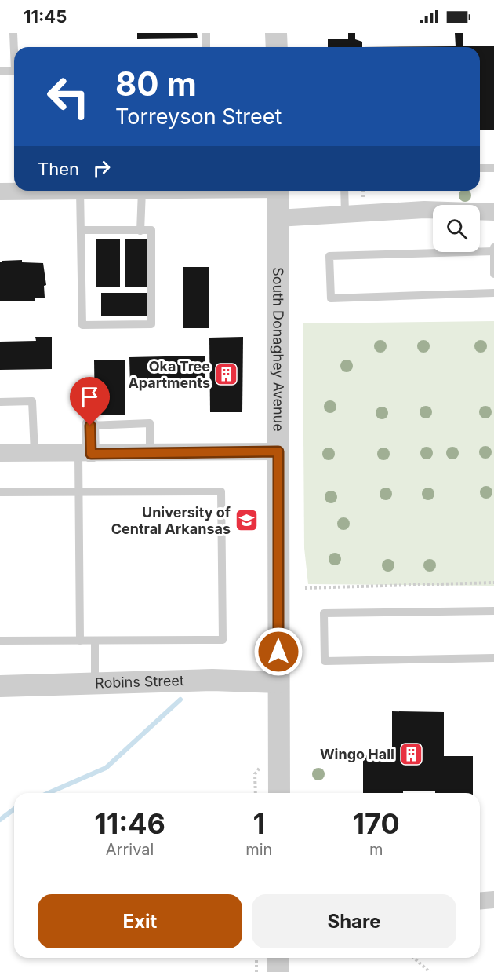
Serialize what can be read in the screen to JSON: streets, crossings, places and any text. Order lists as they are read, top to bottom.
{
  "streets": {
    "street": ["South Donaghey Avenue", "Robins Street"]
  },
  "crossings": [
    ["South Donaghey Avenue", "Robins Street"]
  ],
  "places": {
    "building": ["Oka Tree Apartments", "Wingo Hall"],
    "school or university": ["University of Central Arkansas"]
  },
  "page": {
    "status": "11:45",
    "turn": ["80 m", "Torreyson Street"],
    "then": "Then",
    "eta": [
      "11:46",
      "Arrival",
      "1",
      "min",
      "170",
      "m"
    ],
    "buttons": ["Exit", "Share"]
  }
}
